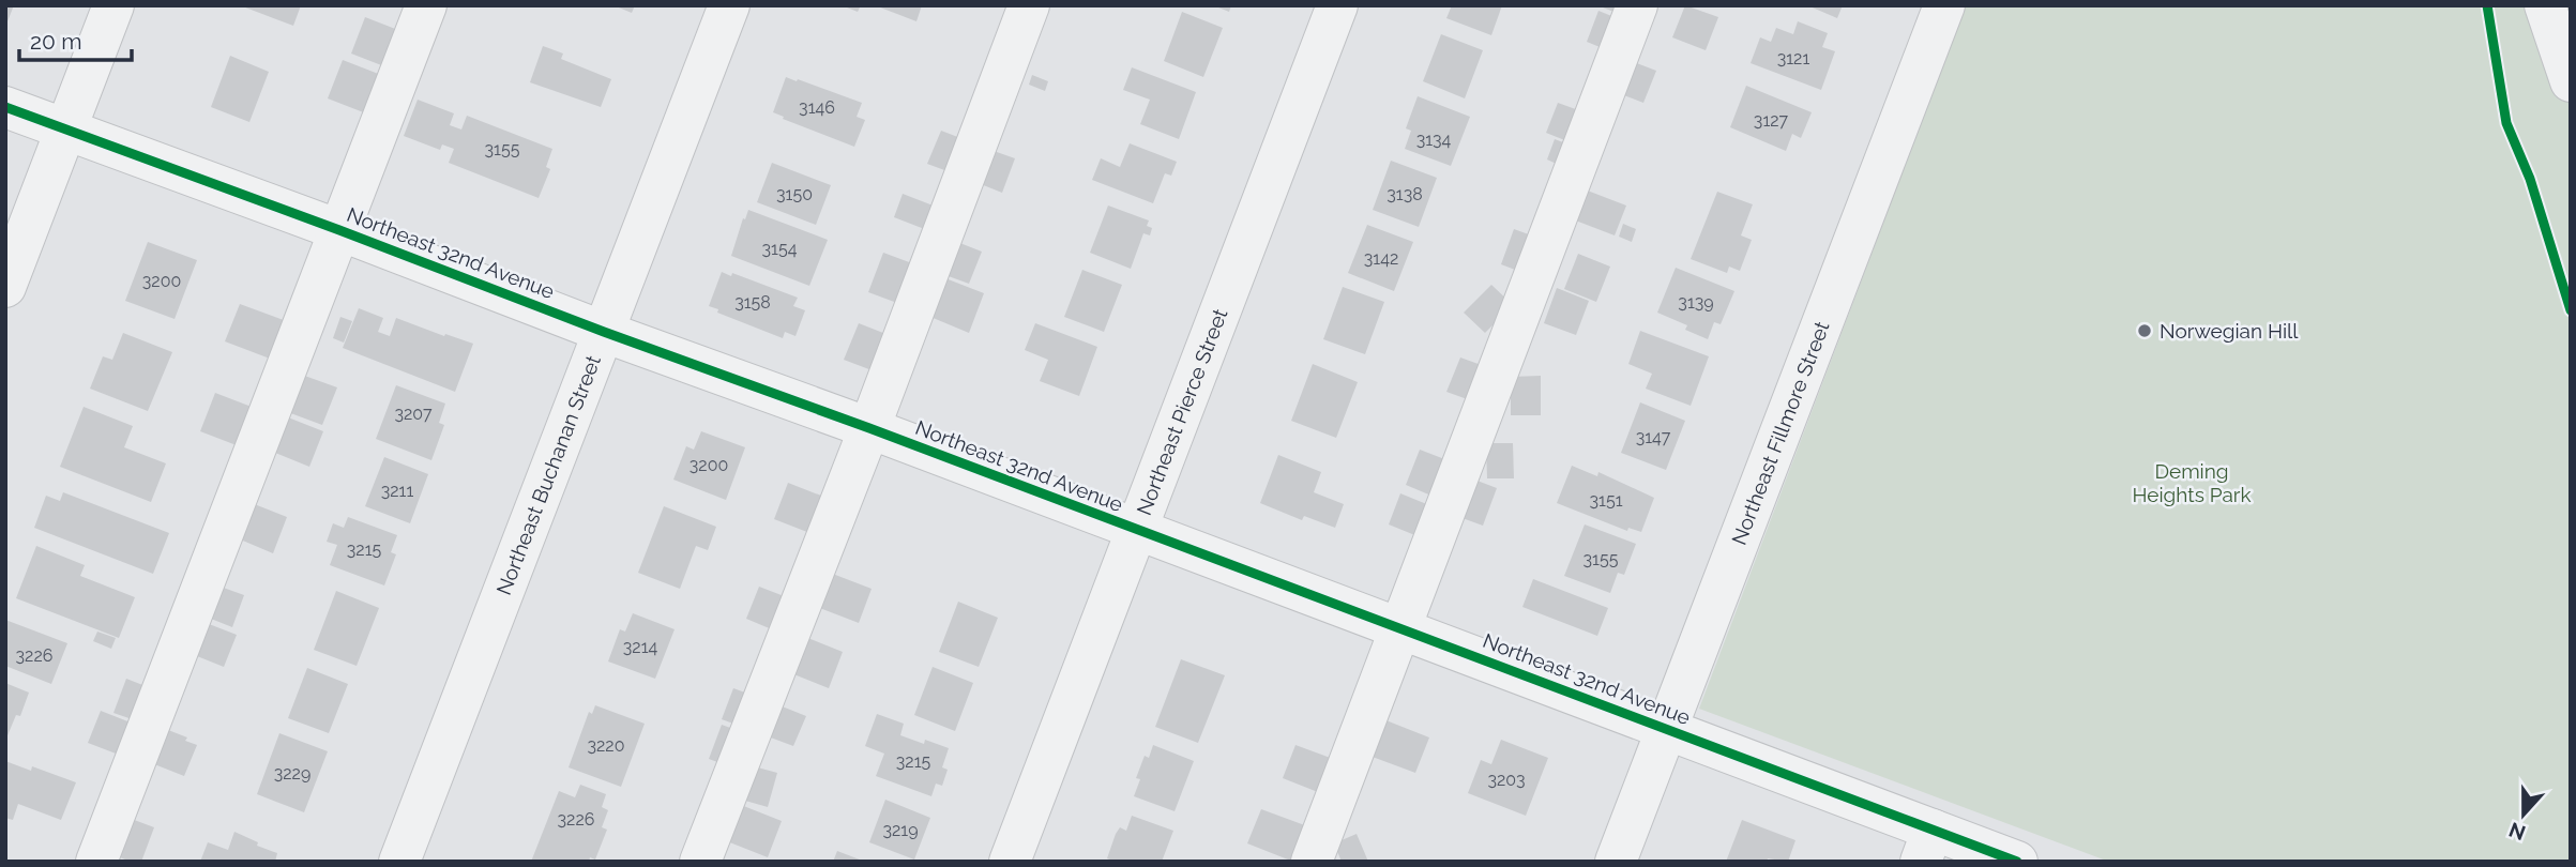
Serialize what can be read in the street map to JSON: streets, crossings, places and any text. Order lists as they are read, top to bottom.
{
  "streets": {
    "street": [
      "Northeast 32nd Avenue",
      "Northeast Pierce Street",
      "Northeast Fillmore Street",
      "Northeast Buchanan Street"
    ]
  },
  "crossings": [
    ["Northeast 32nd Avenue", "Northeast Pierce Street"],
    ["Northeast 32nd Avenue", "Northeast Fillmore Street"],
    ["Northeast 32nd Avenue", "Northeast Buchanan Street"]
  ],
  "parks": ["Deming Heights Park"],
  "places": ["Norwegian Hill"],
  "house_numbers": [
    "3121",
    "3146",
    "3127",
    "3134",
    "3155",
    "3150",
    "3138",
    "3154",
    "3142",
    "3200",
    "3158",
    "3139",
    "3207",
    "3147",
    "3200",
    "3211",
    "3151",
    "3215",
    "3155",
    "3214",
    "3226",
    "3220",
    "3215",
    "3229",
    "3203",
    "3226",
    "3219"
  ],
  "scale_bar": "20 m",
  "north": "bottom"
}
